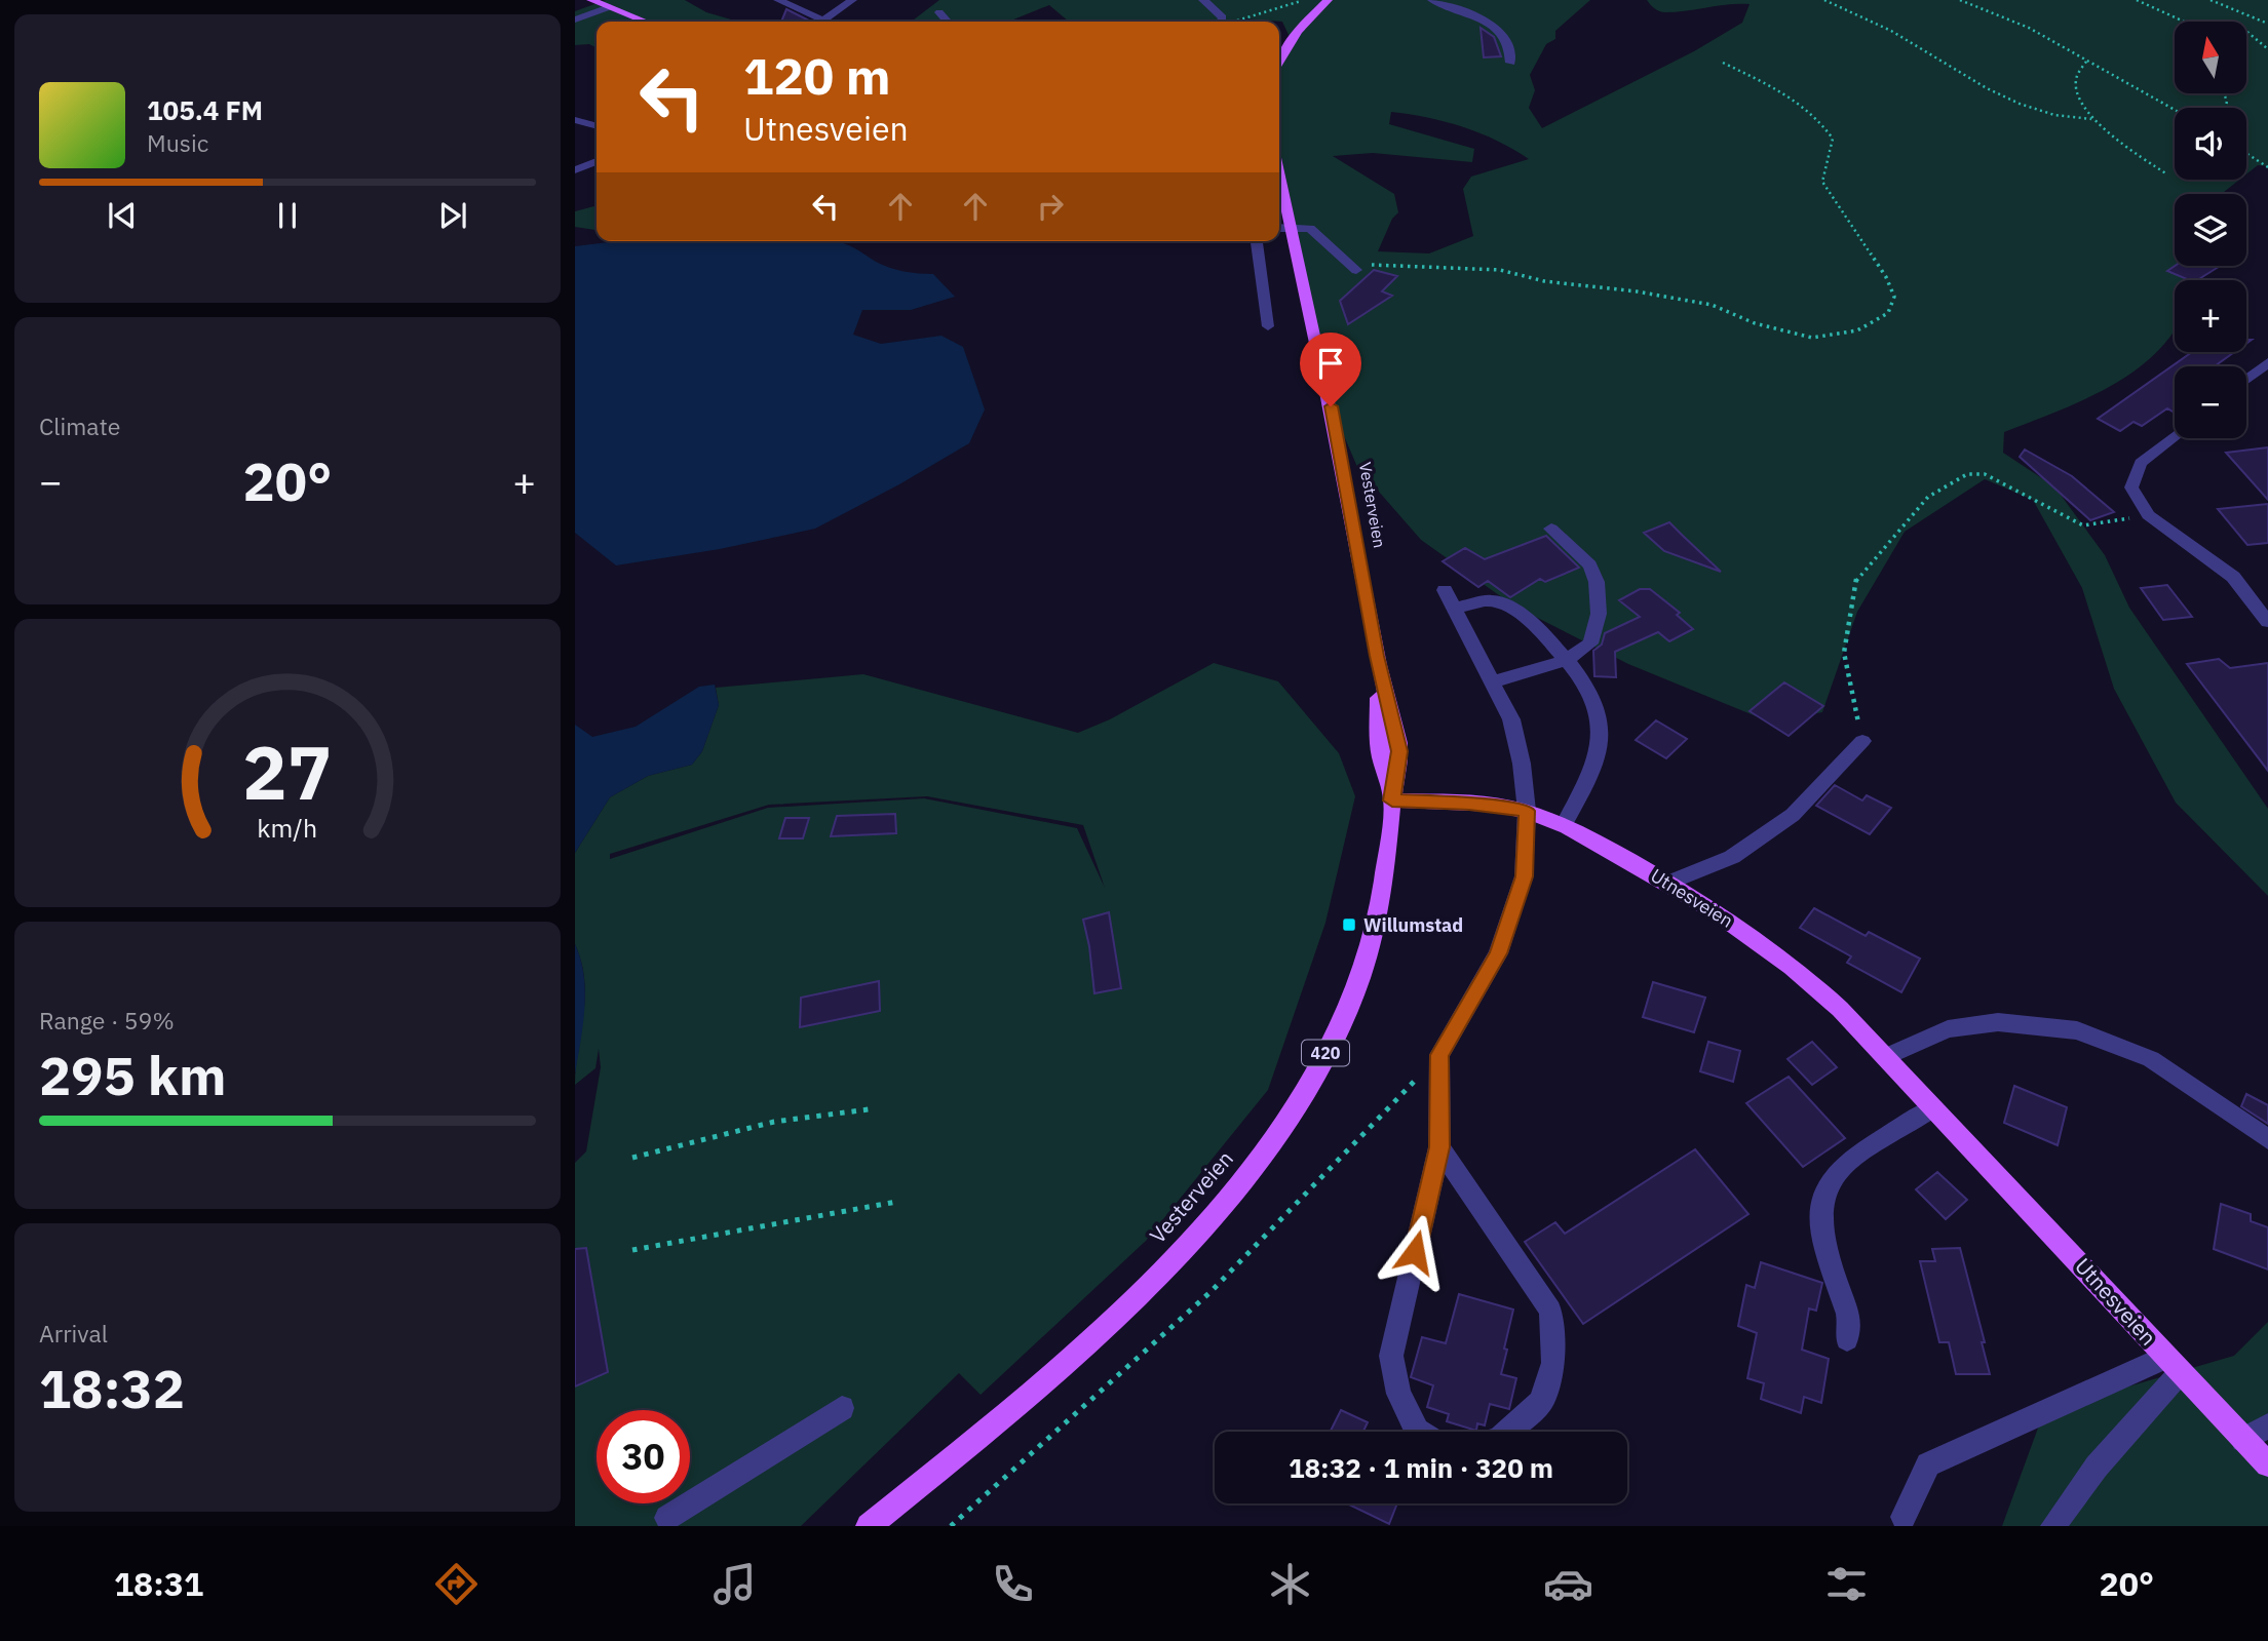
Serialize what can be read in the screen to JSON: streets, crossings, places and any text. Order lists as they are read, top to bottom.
{
  "streets": {
    "main road": ["Vesterveien", "Utnesveien", "420"]
  },
  "crossings": [
    ["Vesterveien", "Utnesveien"]
  ],
  "places": {
    "transit": ["Willumstad"]
  },
  "north": "top",
  "page": {
    "map_buttons": ["+", "−"],
    "turn": ["120 m", "Utnesveien"],
    "song": ["105.4 FM", "Music"],
    "tile": [
      "Climate",
      ["Range · 59%", "295 km"],
      ["Arrival", "18:32"]
    ],
    "heat": ["−", "20°", "+"],
    "limit": "30",
    "trip": "18:32 · 1 min · 320 m",
    "tabs": ["18:31", "20°"],
    "gauge": ["27", "km/h"]
  }
}
